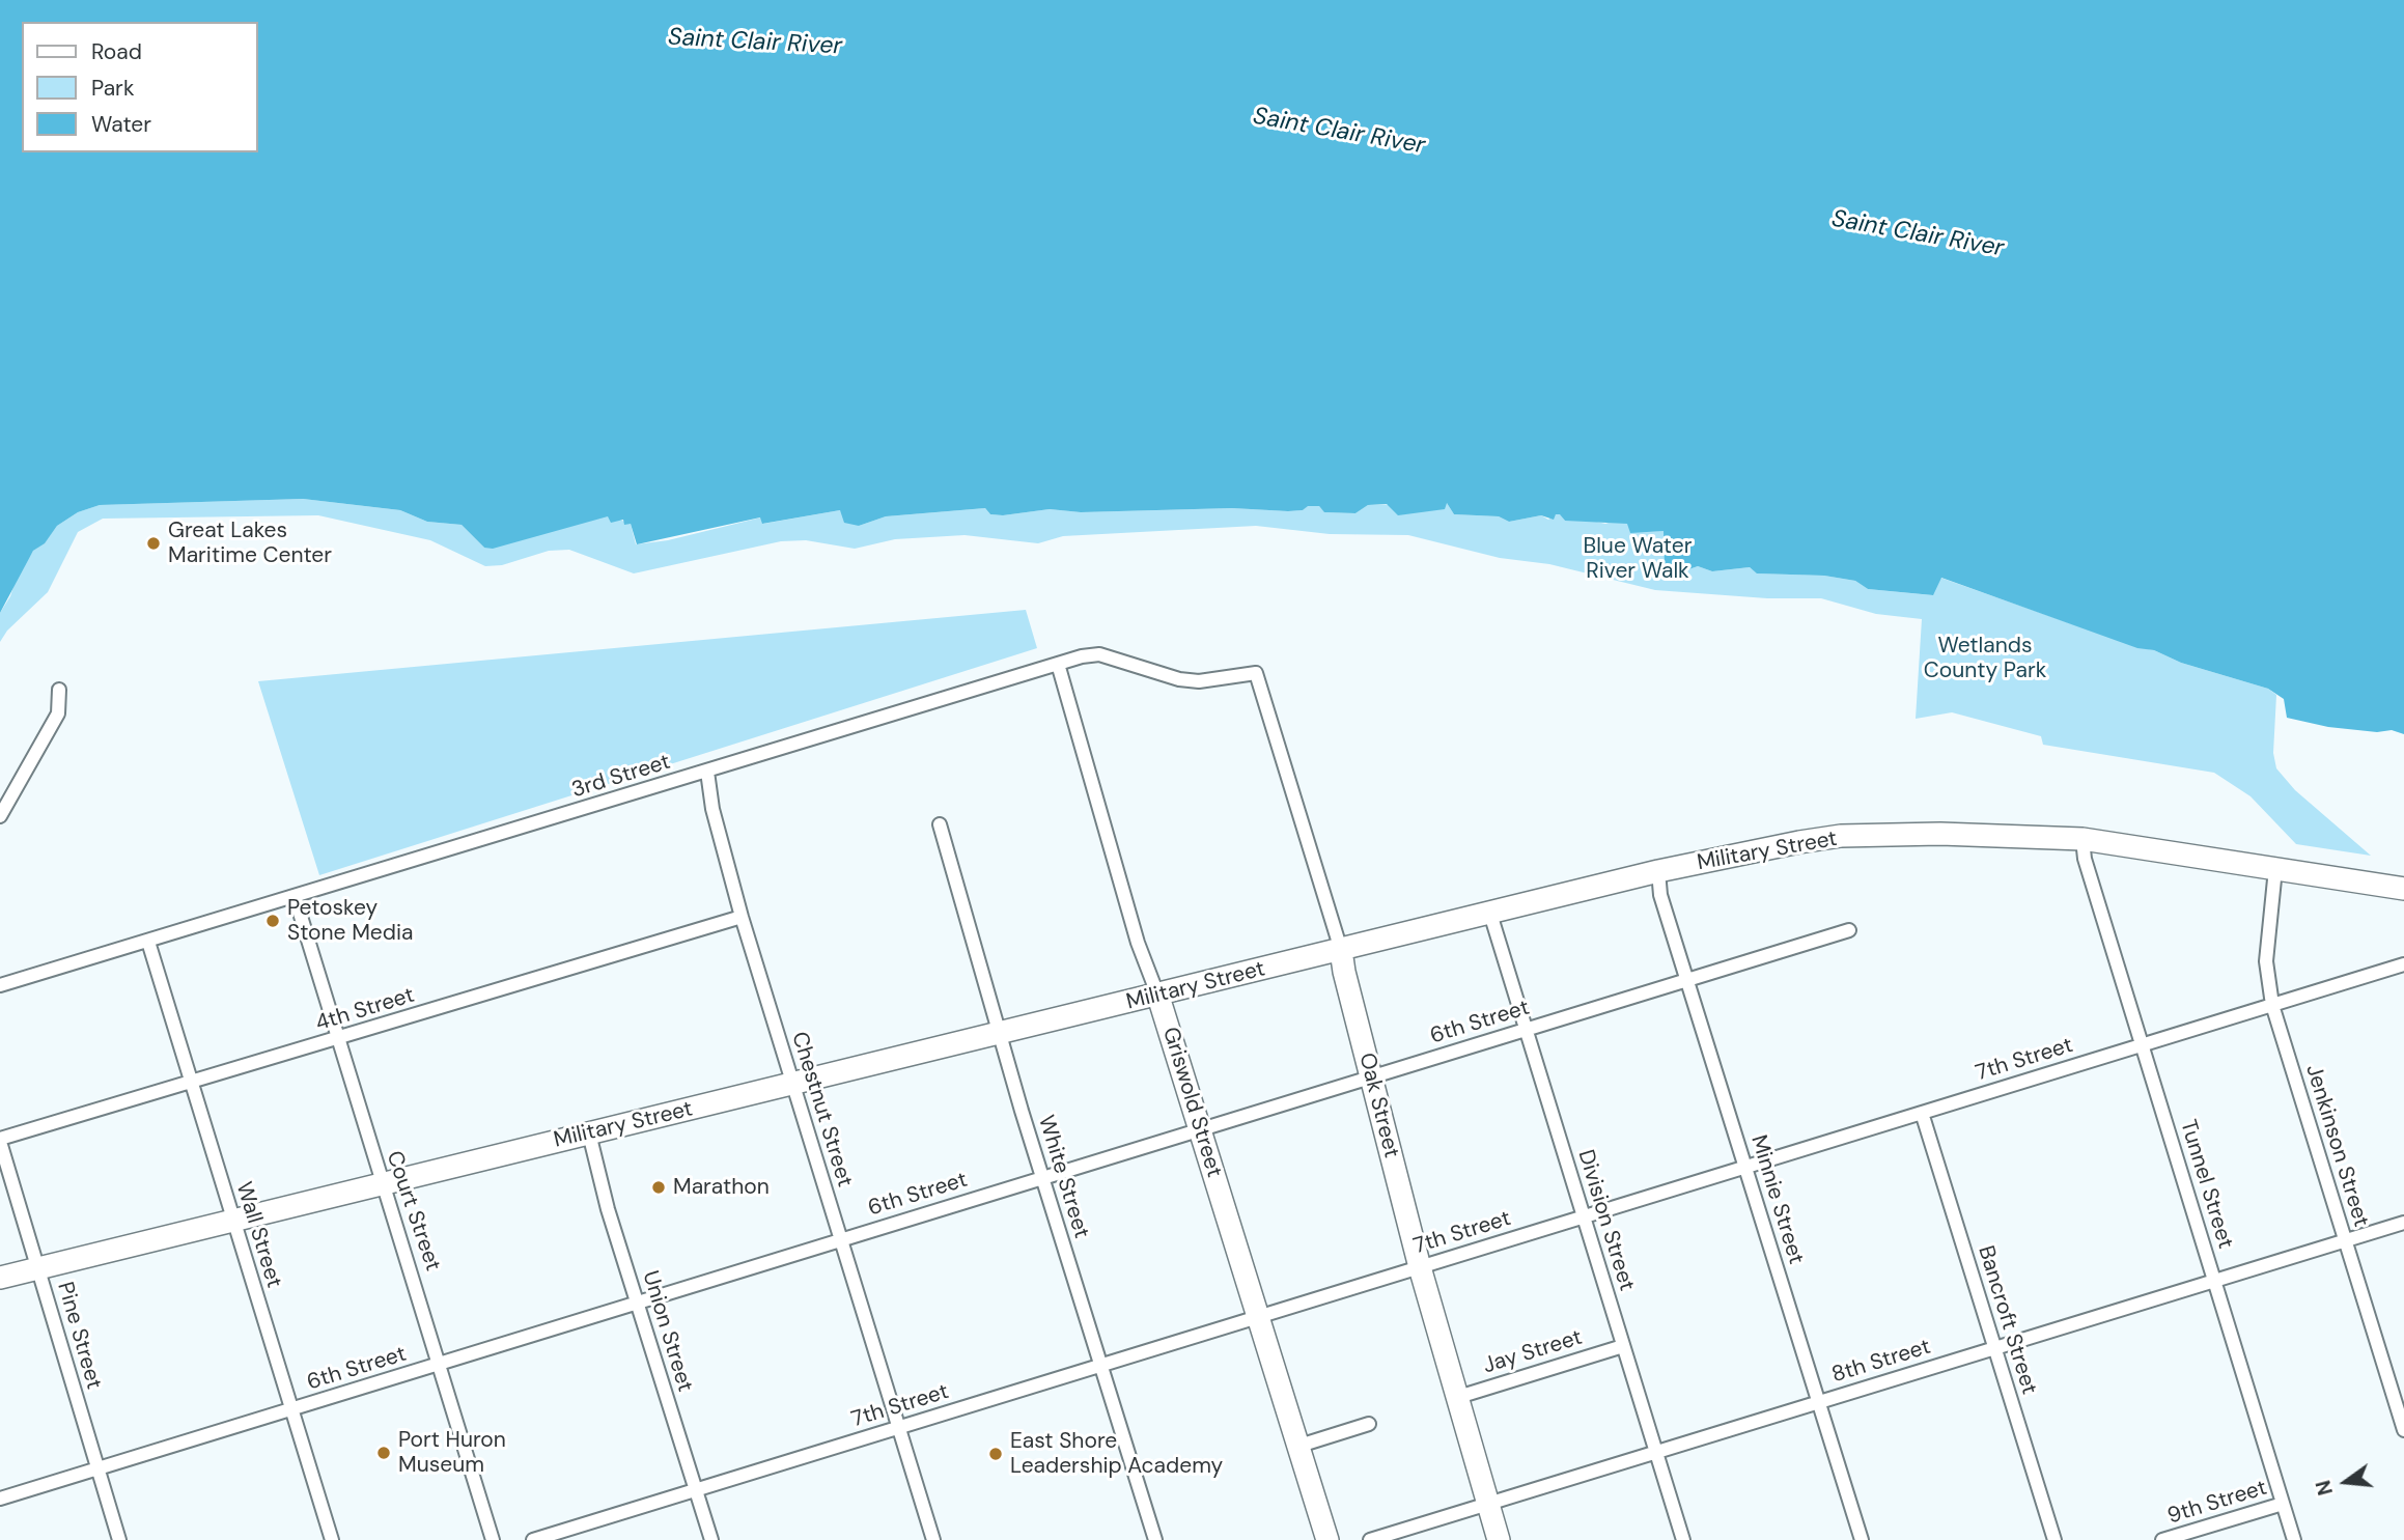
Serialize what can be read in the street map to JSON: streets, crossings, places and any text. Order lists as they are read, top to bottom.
{
  "streets": {
    "main road": ["Military Street", "Griswold Street", "Oak Street"],
    "street": [
      "3rd Street",
      "4th Street",
      "6th Street",
      "7th Street",
      "Chestnut Street",
      "Jenkinson Street",
      "White Street",
      "Tunnel Street",
      "Minnie Street",
      "Court Street",
      "Division Street",
      "Wall Street",
      "Bancroft Street",
      "Union Street",
      "Pine Street",
      "Jay Street",
      "8th Street",
      "9th Street"
    ]
  },
  "crossings": [
    ["3rd Street", "Griswold Street"],
    ["3rd Street", "Oak Street"],
    ["3rd Street", "Chestnut Street"],
    ["3rd Street", "Court Street"],
    ["3rd Street", "Wall Street"],
    ["Military Street", "Griswold Street"],
    ["Military Street", "Oak Street"],
    ["Military Street", "Chestnut Street"],
    ["Military Street", "Jenkinson Street"],
    ["Military Street", "White Street"],
    ["Military Street", "Tunnel Street"],
    ["Military Street", "Minnie Street"],
    ["Military Street", "Court Street"],
    ["Military Street", "Division Street"],
    ["Military Street", "Wall Street"],
    ["Military Street", "Union Street"],
    ["Military Street", "Pine Street"],
    ["4th Street", "Chestnut Street"],
    ["4th Street", "Court Street"],
    ["4th Street", "Wall Street"],
    ["4th Street", "Pine Street"],
    ["6th Street", "Griswold Street"],
    ["6th Street", "Oak Street"],
    ["6th Street", "Chestnut Street"],
    ["6th Street", "White Street"],
    ["6th Street", "Minnie Street"],
    ["6th Street", "Court Street"],
    ["6th Street", "Division Street"],
    ["6th Street", "Wall Street"],
    ["6th Street", "Union Street"],
    ["6th Street", "Pine Street"],
    ["7th Street", "Griswold Street"],
    ["7th Street", "Oak Street"],
    ["7th Street", "Chestnut Street"],
    ["7th Street", "Jenkinson Street"],
    ["7th Street", "White Street"],
    ["7th Street", "Tunnel Street"],
    ["7th Street", "Minnie Street"],
    ["7th Street", "Division Street"],
    ["7th Street", "Bancroft Street"],
    ["7th Street", "Union Street"],
    ["Oak Street", "Jay Street"],
    ["Oak Street", "8th Street"],
    ["Jenkinson Street", "8th Street"],
    ["Tunnel Street", "8th Street"],
    ["Tunnel Street", "9th Street"],
    ["Minnie Street", "8th Street"],
    ["Division Street", "Jay Street"],
    ["Division Street", "8th Street"],
    ["Bancroft Street", "8th Street"]
  ],
  "water": ["Saint Clair River"],
  "parks": ["Blue Water River Walk", "Wetlands County Park"],
  "places": [
    "Great Lakes Maritime Center",
    "Petoskey Stone Media",
    "Marathon",
    "Port Huron Museum",
    "East Shore Leadership Academy"
  ],
  "legend": ["Road", "Park", "Water"],
  "north": "left"
}
